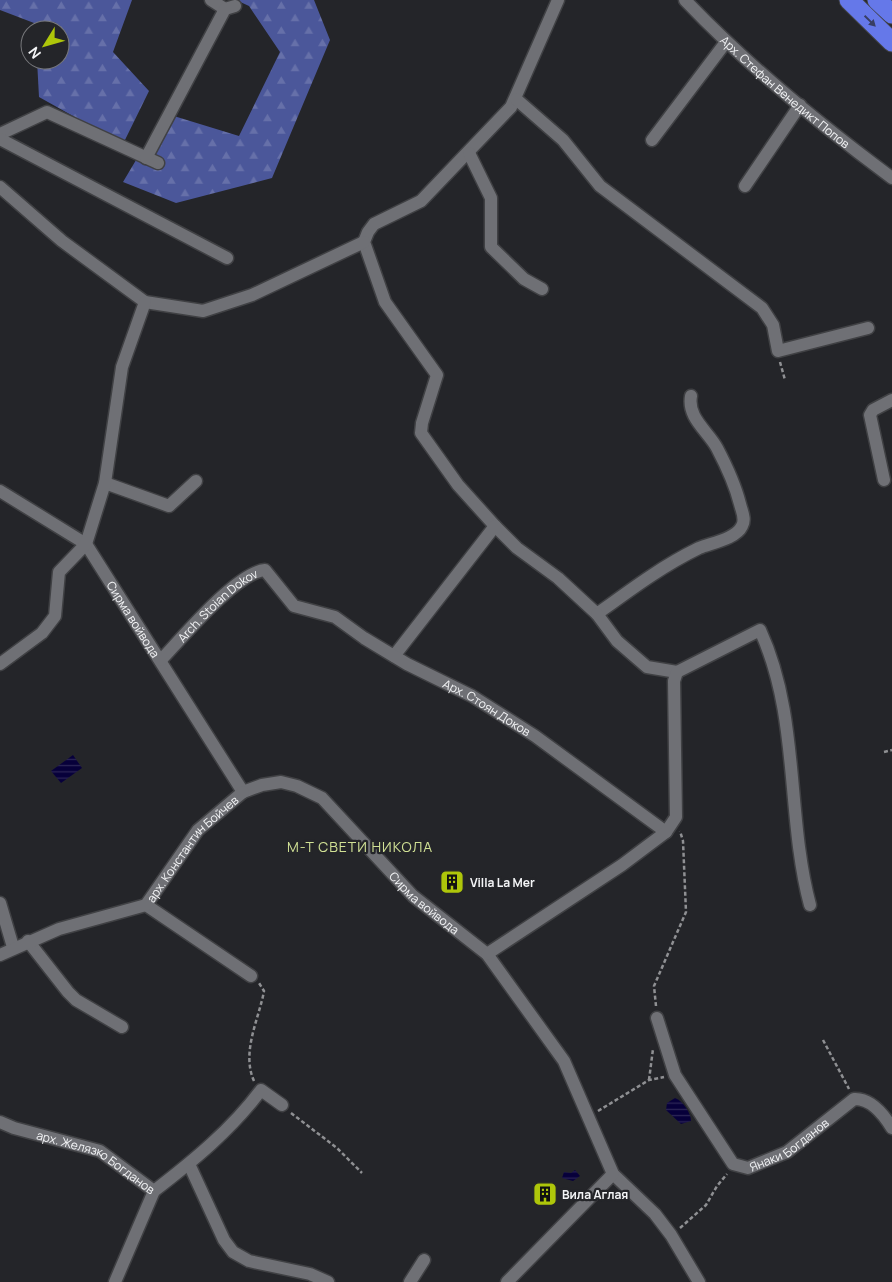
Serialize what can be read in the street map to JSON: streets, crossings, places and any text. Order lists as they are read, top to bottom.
{
  "streets": {
    "street": [
      "Арх. Стефан Венедикт Попов",
      "Arch. Stoian Dokov",
      "Сирма войвода",
      "Арх. Стоян Доков",
      "арх. Константин Бойчев",
      "Янаки Богданов",
      "арх. Желязко Богданов"
    ]
  },
  "crossings": [
    ["Arch. Stoian Dokov", "Сирма войвода"],
    ["Arch. Stoian Dokov", "Арх. Стоян Доков"],
    ["Сирма войвода", "арх. Константин Бойчев"],
    ["Сирма войвода", "Янаки Богданов"]
  ],
  "districts": ["М-Т СВЕТИ НИКОЛА"],
  "places": {
    "building": ["Villa La Mer", "Вила Аглая"]
  },
  "north": "bottom left"
}
